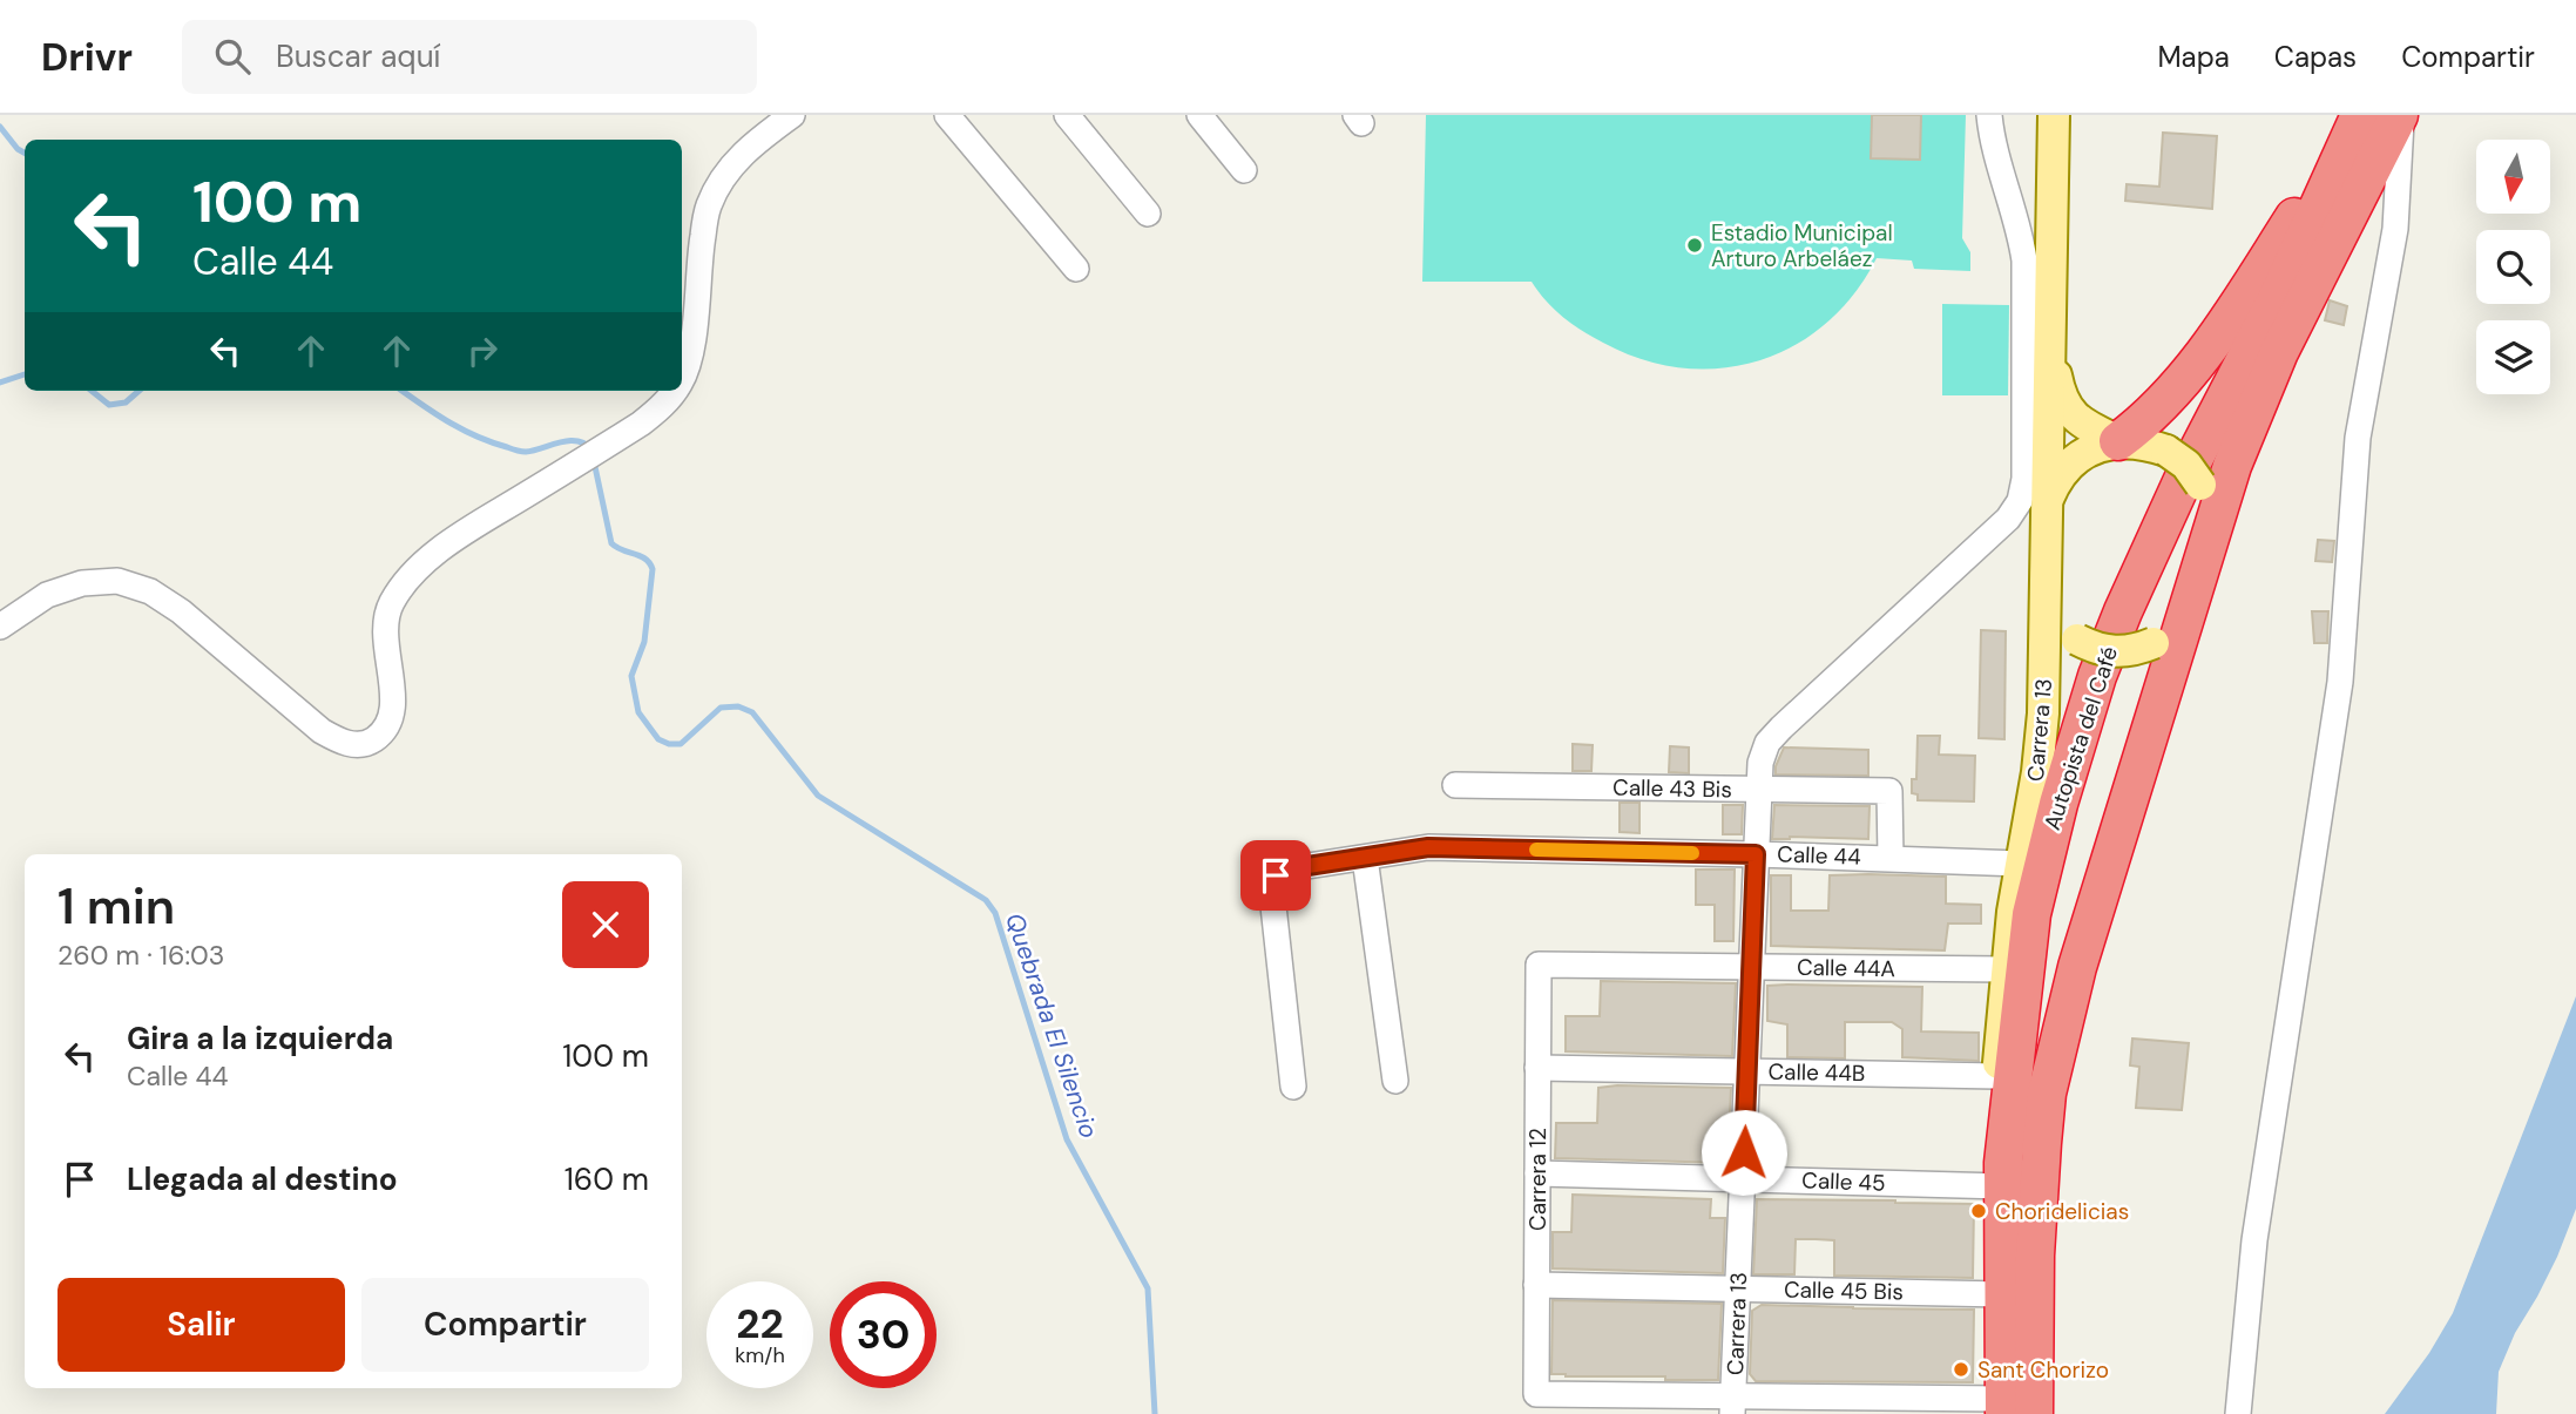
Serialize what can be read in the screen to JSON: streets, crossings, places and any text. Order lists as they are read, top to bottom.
{
  "streets": {
    "highway": ["Autopista del Café"],
    "main road": ["Carrera 13"],
    "street": [
      "Calle 43 Bis",
      "Calle 44",
      "Calle 44A",
      "Calle 44B",
      "Carrera 12",
      "Calle 45",
      "Calle 45 Bis"
    ]
  },
  "crossings": [
    ["Carrera 13", "Autopista del Café"],
    ["Carrera 13", "Calle 43 Bis"],
    ["Carrera 13", "Calle 44"],
    ["Carrera 13", "Calle 44A"],
    ["Carrera 13", "Calle 44B"],
    ["Carrera 13", "Carrera 12"],
    ["Carrera 13", "Calle 45"],
    ["Carrera 13", "Calle 45 Bis"],
    ["Autopista del Café", "Calle 45"],
    ["Autopista del Café", "Calle 45 Bis"],
    ["Calle 43 Bis", "Calle 44"],
    ["Calle 44A", "Carrera 12"],
    ["Calle 44B", "Carrera 12"],
    ["Carrera 12", "Calle 45"],
    ["Carrera 12", "Calle 45 Bis"]
  ],
  "water": ["Quebrada El Silencio"],
  "places": ["Estadio Municipal Arturo Arbeláez", "Choridelicias", "Sant Chorizo"],
  "north": "bottom",
  "page": {
    "header": "Drivr",
    "search": "Buscar aquí",
    "nav": ["Mapa", "Capas", "Compartir"],
    "turn": ["100 m", "Calle 44"],
    "heading": ["1 min", "260 m · 16:03"],
    "list": [
      {
        "name": "Gira a la izquierda",
        "note": "Calle 44",
        "value": "100 m"
      },
      {
        "name": "Llegada al destino",
        "value": "160 m"
      }
    ],
    "buttons": ["Salir", "Compartir"],
    "speed": "22 km/h",
    "limit": "30"
  }
}
